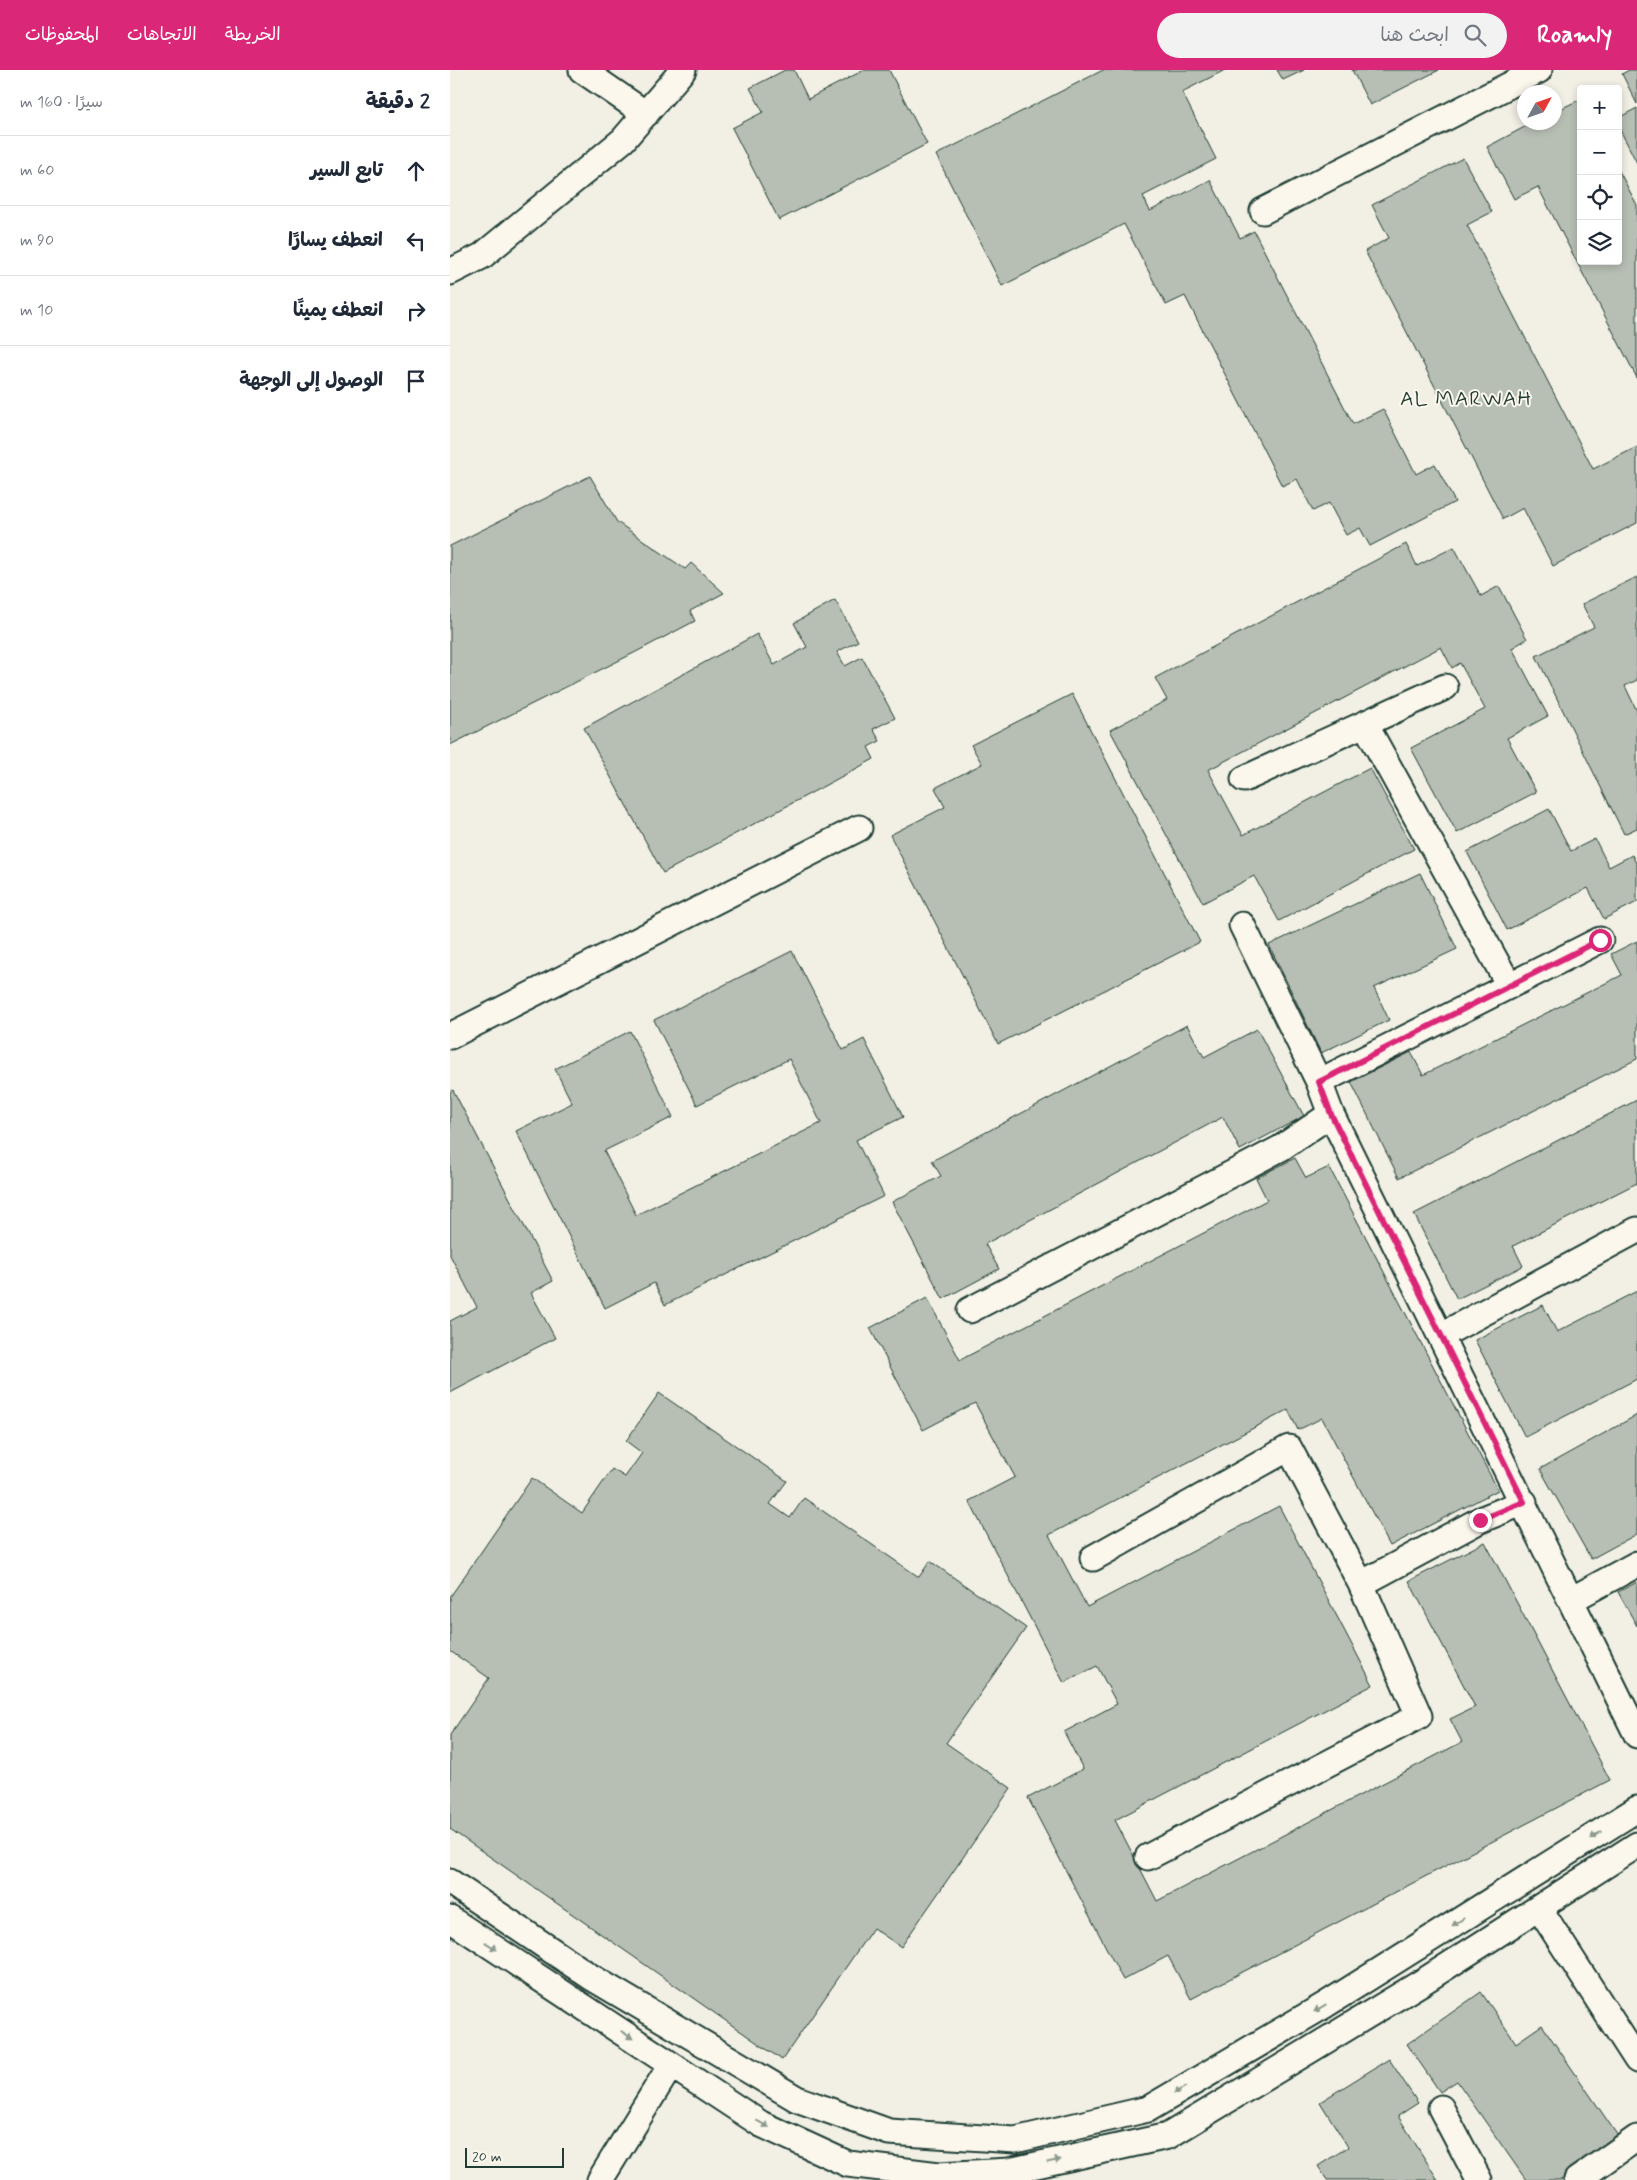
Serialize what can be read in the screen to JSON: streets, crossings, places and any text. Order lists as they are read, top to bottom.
{
  "districts": ["AL MARWAH"],
  "scale_bar": "20 m",
  "north": "top right",
  "page": {
    "header": "Roamly",
    "search": "ابحث هنا",
    "nav": ["الخريطة", "الاتجاهات", "المحفوظات"],
    "heading": ["2 دقيقة", "سيرًا · 160 m"],
    "map_buttons": ["+", "−"],
    "list": [
      ["تابع السير", "60 m"],
      ["انعطف يسارًا", "90 m"],
      ["انعطف يمينًا", "10 m"],
      "الوصول إلى الوجهة"
    ],
    "scale": "20 m"
  }
}
